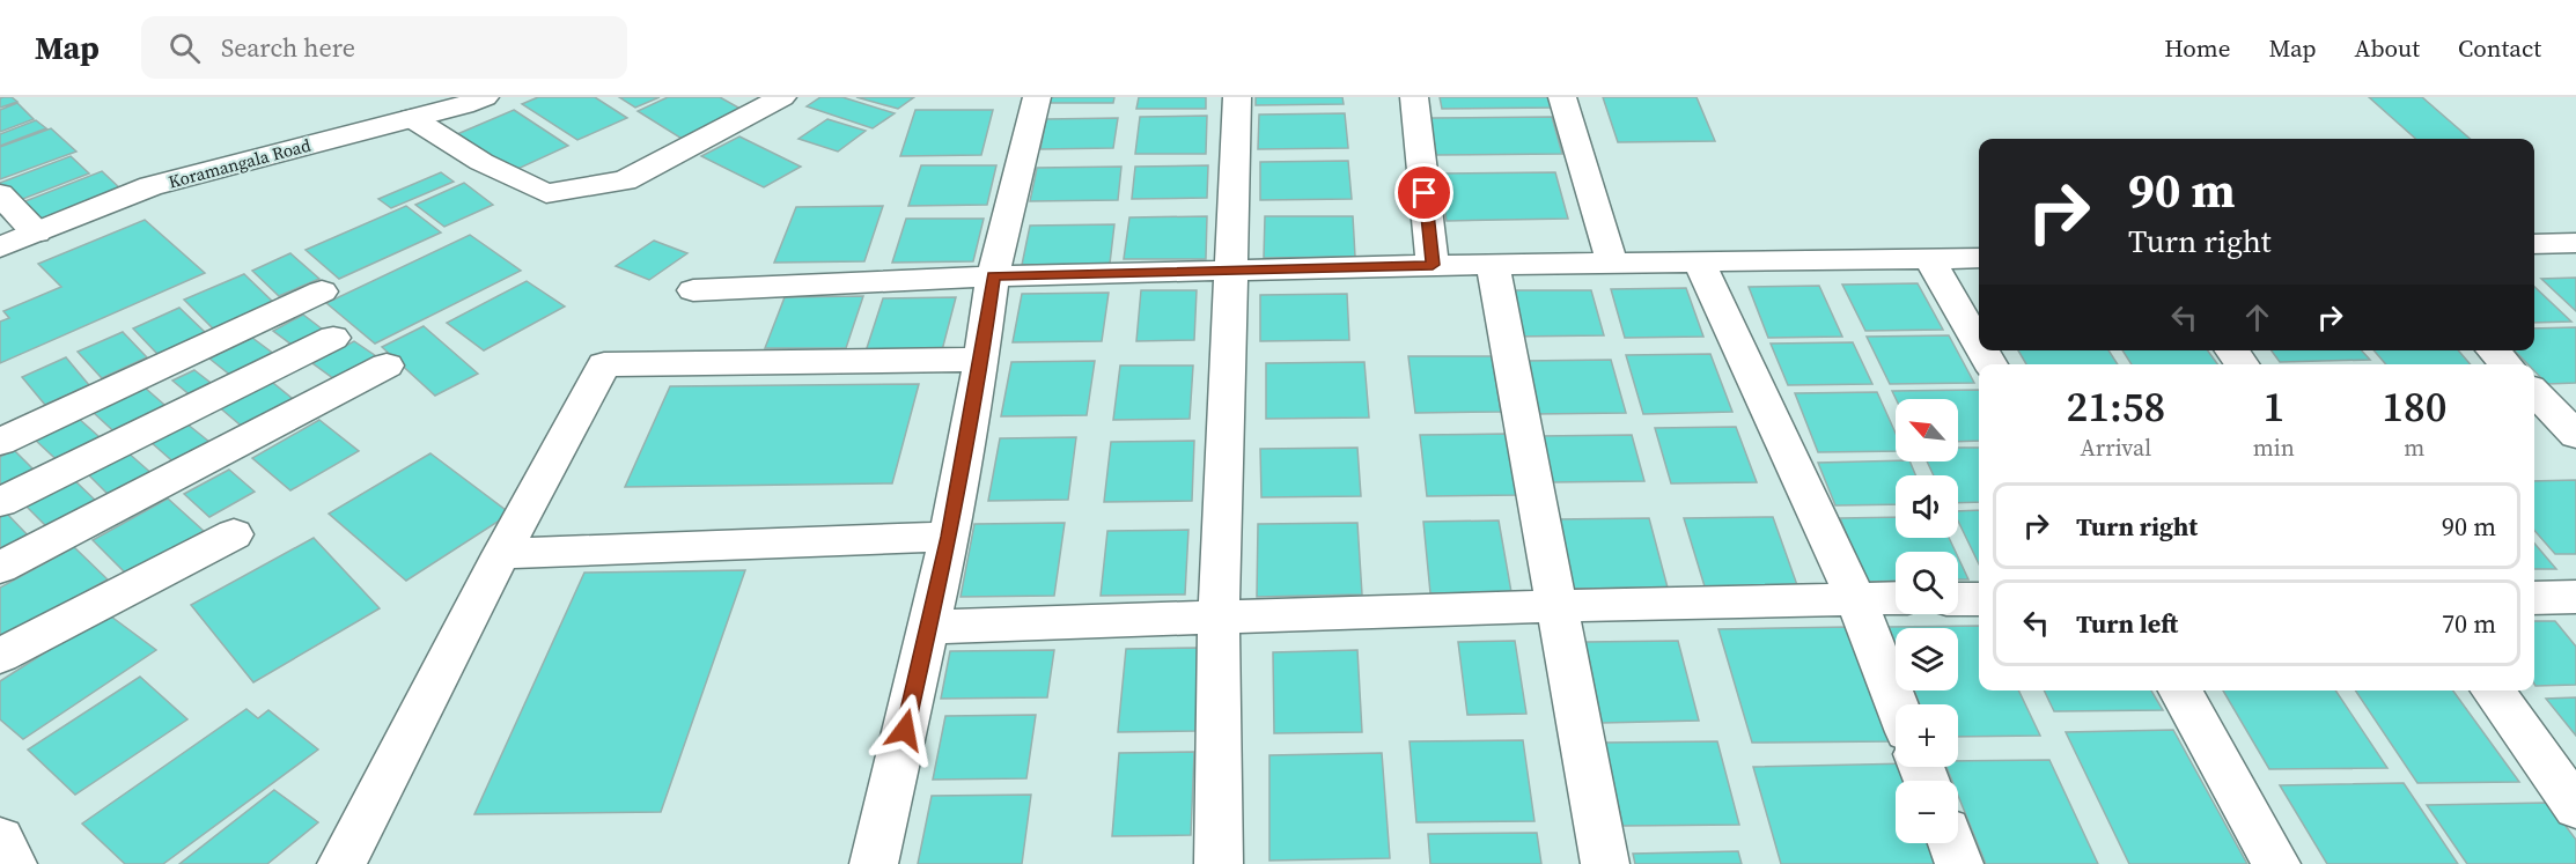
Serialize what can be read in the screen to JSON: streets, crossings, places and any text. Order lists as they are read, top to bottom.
{
  "streets": {
    "street": ["Koramangala Road"]
  },
  "north": "top left",
  "page": {
    "header": "Map",
    "search": "Search here",
    "nav": [
      "Home",
      "Map",
      "About",
      "Contact"
    ],
    "turn": ["90 m", "Turn right"],
    "eta": [
      "21:58",
      "Arrival",
      "1",
      "min",
      "180",
      "m"
    ],
    "map_buttons": ["+", "−"],
    "list": [
      {
        "name": "Turn right",
        "value": "90 m"
      },
      {
        "name": "Turn left",
        "value": "70 m"
      }
    ]
  }
}
